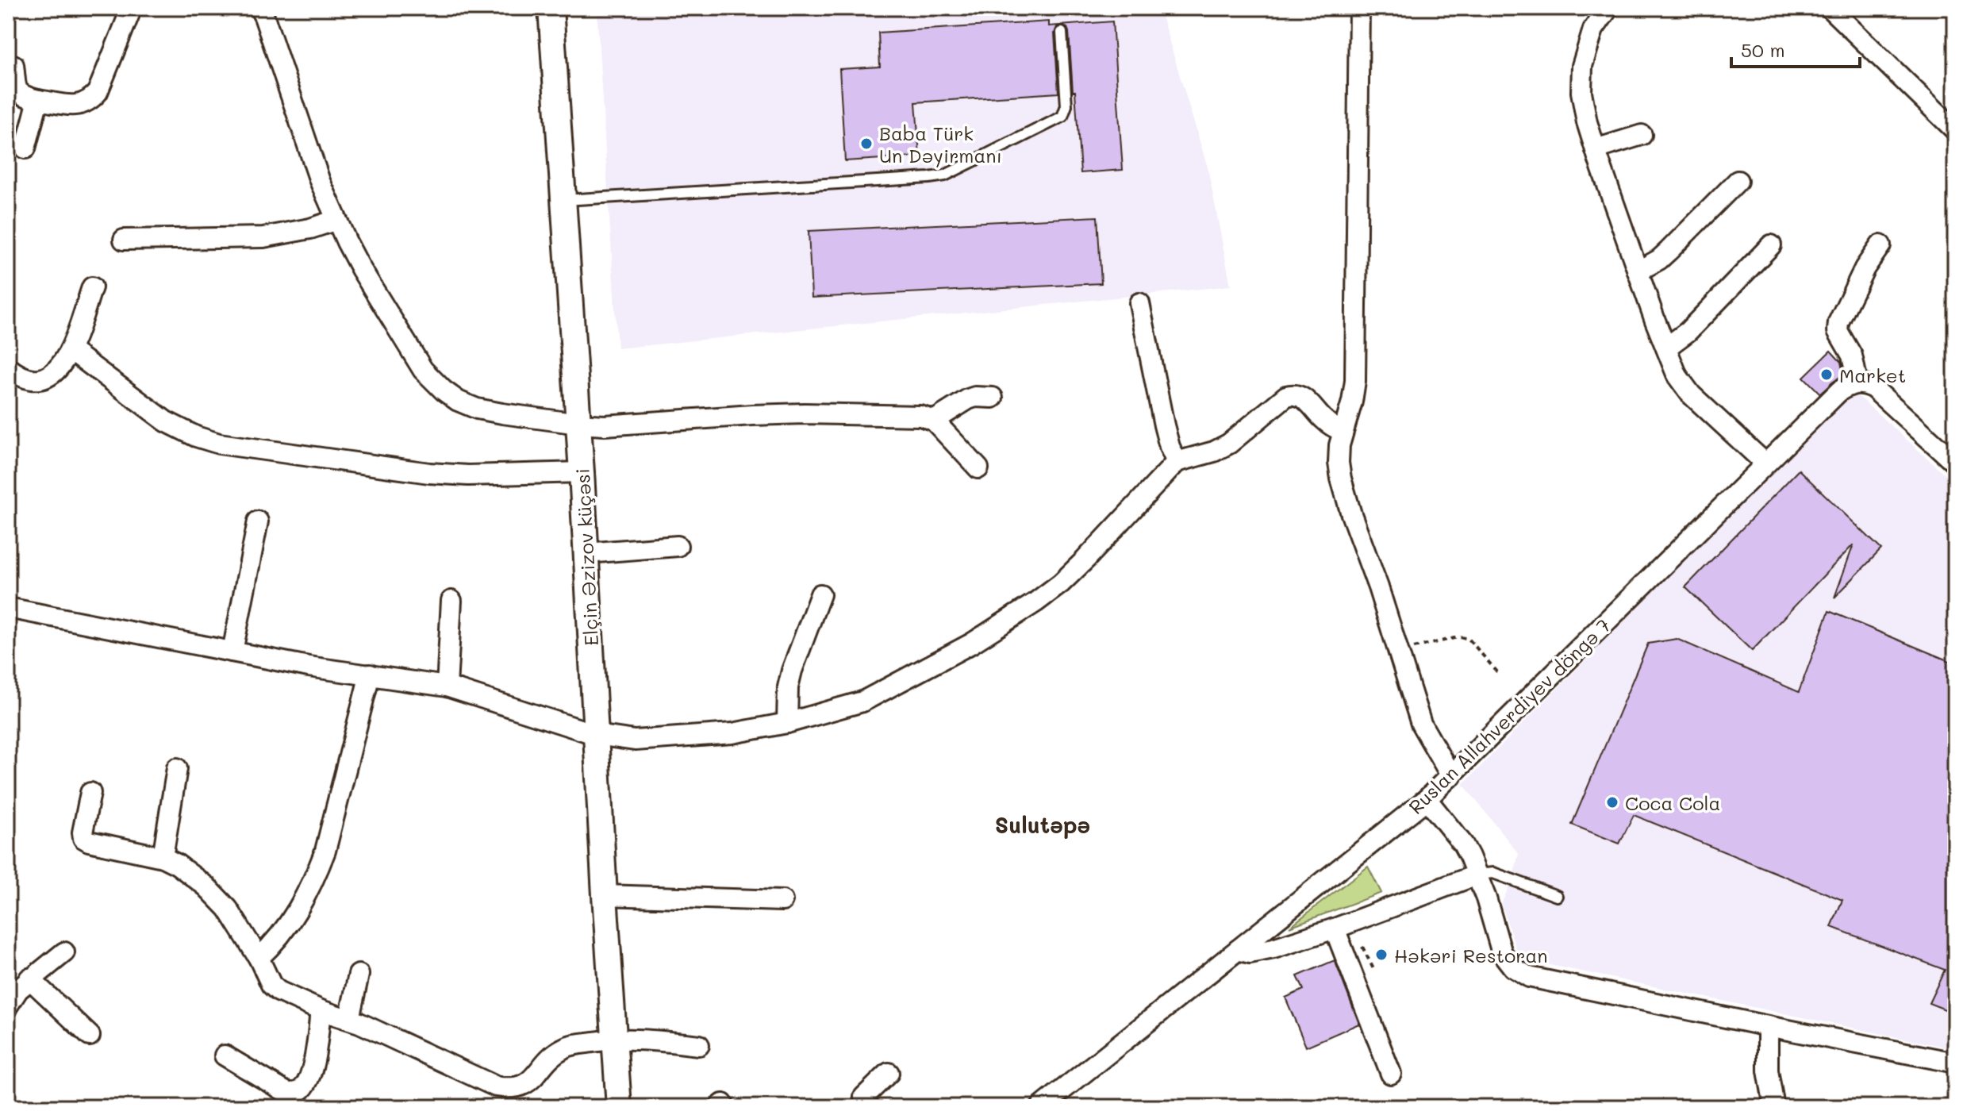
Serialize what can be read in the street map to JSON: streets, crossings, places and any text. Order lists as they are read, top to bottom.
{
  "streets": {
    "street": ["Elçin Əzizov küçəsi", "Ruslan Allahverdiyev döngə 7"]
  },
  "districts": ["Sulutəpə"],
  "places": [
    "Baba Türk Un Dəyirmanı",
    "Market",
    "Coca Cola",
    "Həkəri Restoran"
  ],
  "scale_bar": "50 m"
}
